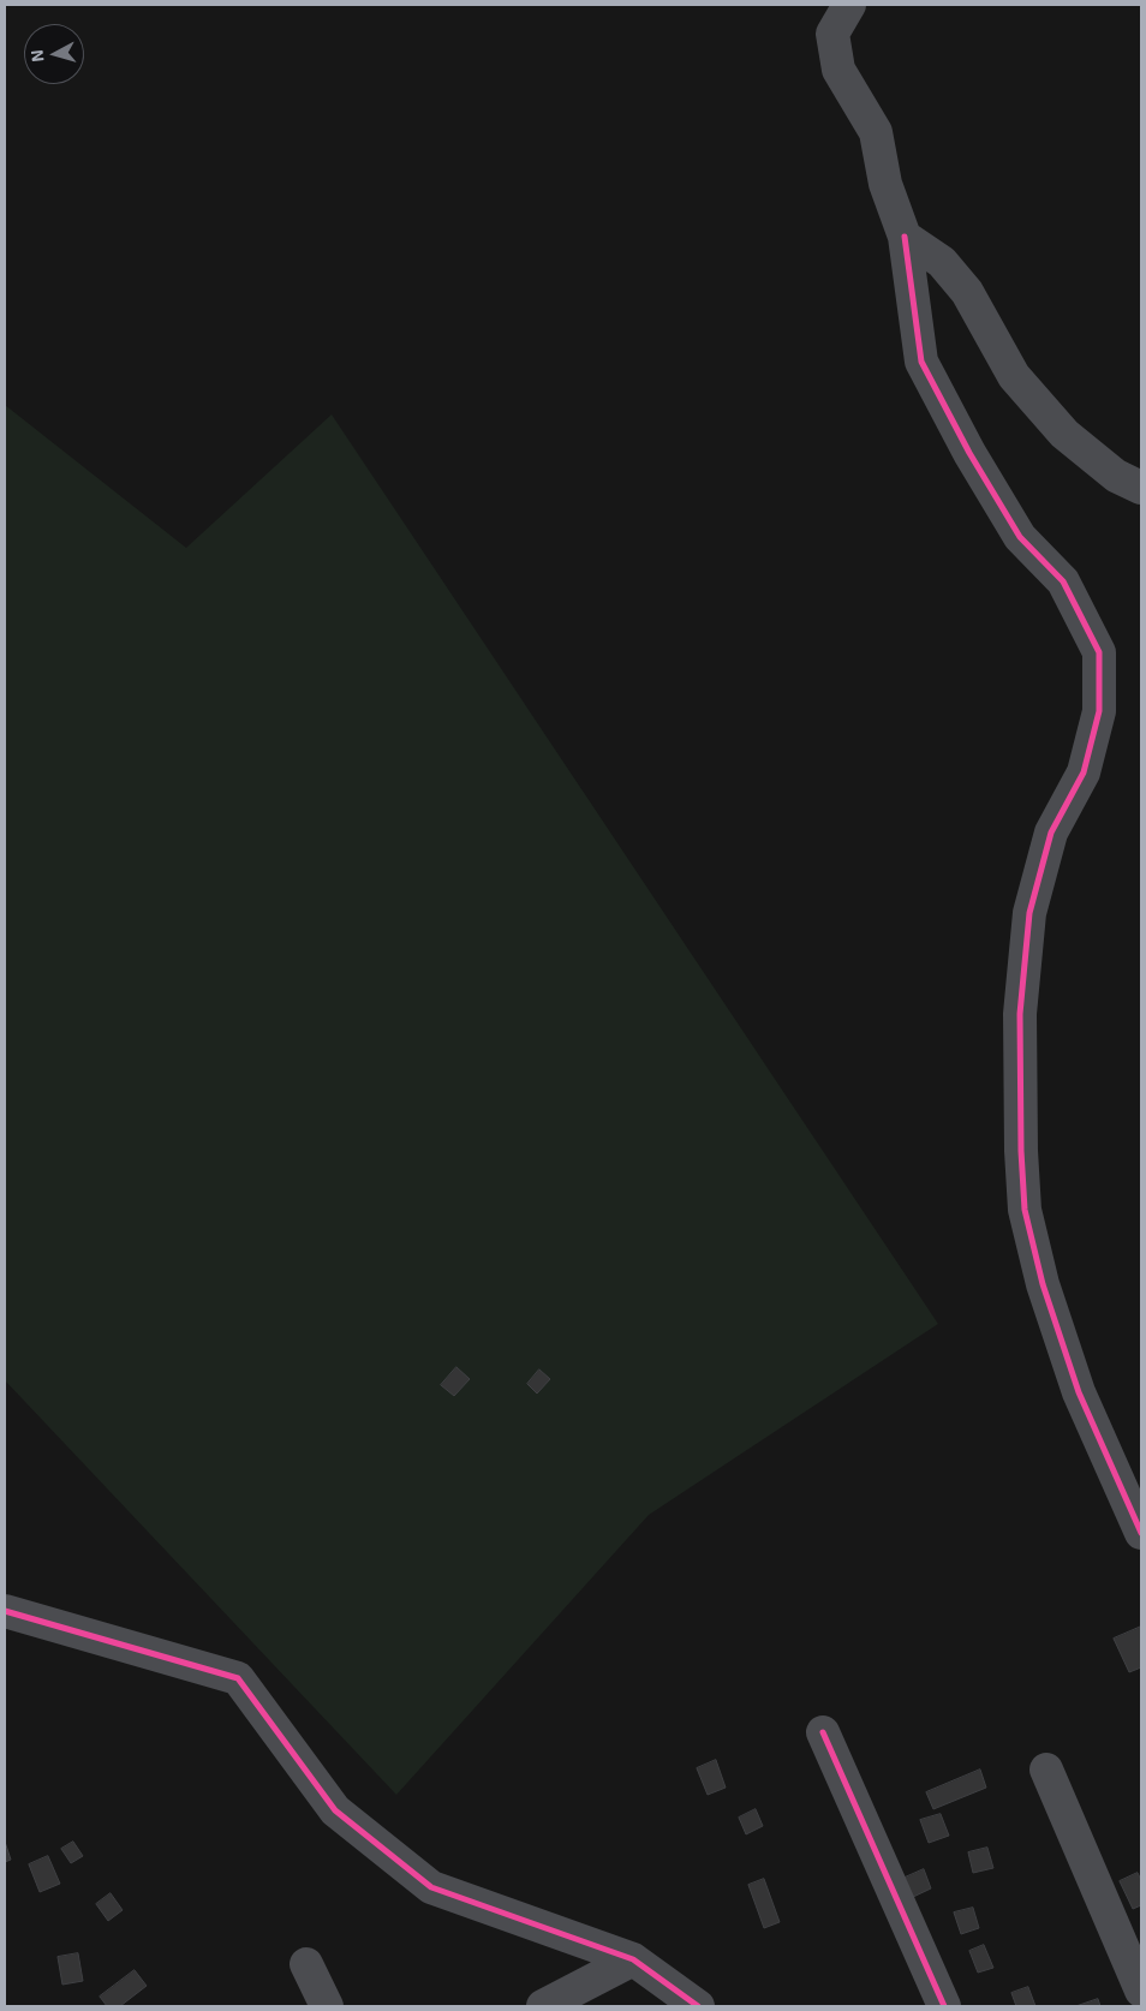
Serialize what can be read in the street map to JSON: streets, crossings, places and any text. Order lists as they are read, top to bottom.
{
  "north": "left"
}
